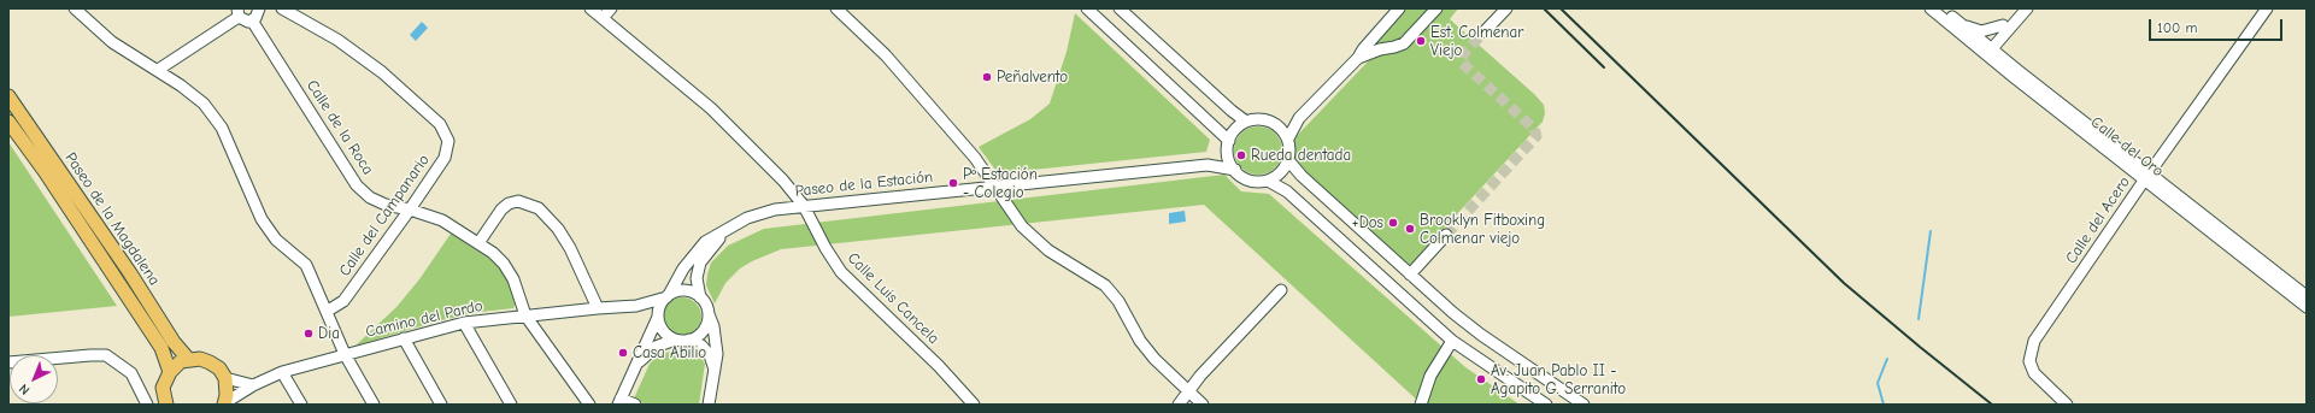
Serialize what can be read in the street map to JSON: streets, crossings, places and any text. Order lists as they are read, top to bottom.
{
  "streets": {
    "main road": ["Paseo de la Magdalena"],
    "street": [
      "Calle de la Roca",
      "Calle del Oro",
      "Paseo de la Estación",
      "Calle del Campanario",
      "Calle del Acero",
      "Calle Luis Cancela",
      "Camino del Pardo"
    ]
  },
  "crossings": [
    ["Calle de la Roca", "Calle del Campanario"],
    ["Calle de la Roca", "Camino del Pardo"],
    ["Calle del Oro", "Calle del Acero"],
    ["Paseo de la Estación", "Calle Luis Cancela"],
    ["Paseo de la Estación", "Camino del Pardo"]
  ],
  "places": [
    "Est. Colmenar Viejo",
    "Peñalvento",
    "Rueda dentada",
    "Pº Estación - Colegio",
    "+Dos",
    "Brooklyn Fitboxing Colmenar viejo",
    "Dia",
    "Casa Abilio",
    "Av. Juan Pablo II - Agapito G. Serranito"
  ],
  "scale_bar": "100 m",
  "north": "bottom left"
}
